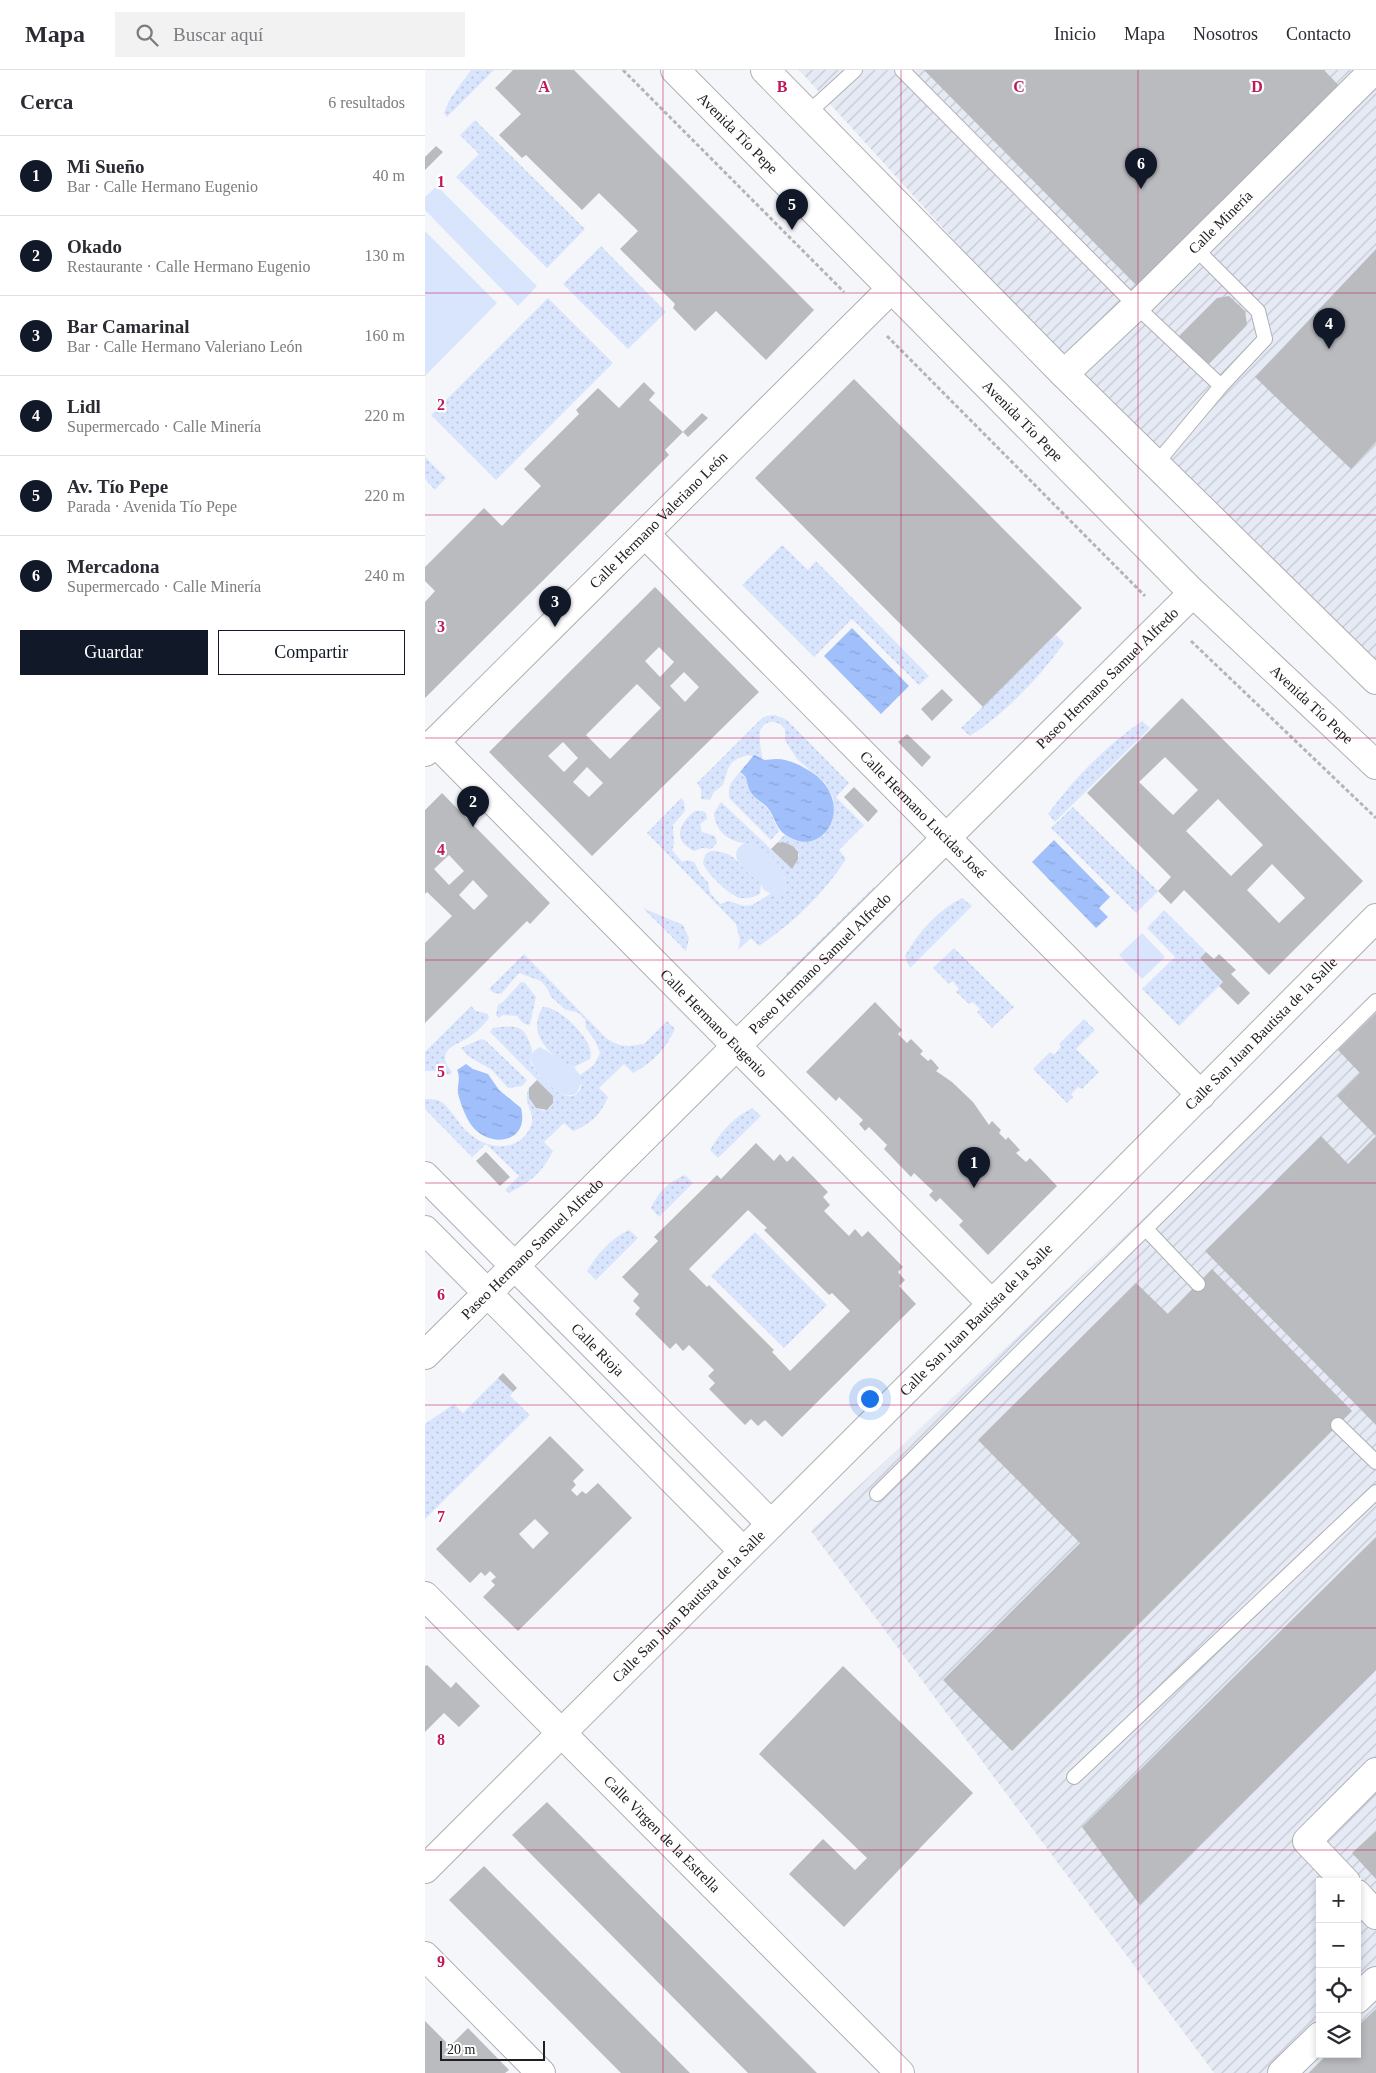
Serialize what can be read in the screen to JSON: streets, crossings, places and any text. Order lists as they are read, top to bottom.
{
  "streets": {
    "street": [
      "Avenida Tío Pepe",
      "Calle Minería",
      "Calle Hermano Valeriano León",
      "Paseo Hermano Samuel Alfredo",
      "Calle Hermano Lucidas José",
      "Calle Hermano Eugenio",
      "Calle San Juan Bautista de la Salle",
      "Calle Rioja",
      "Calle Virgen de la Estrella"
    ]
  },
  "crossings": [
    ["Avenida Tío Pepe", "Calle Hermano Valeriano León"],
    ["Avenida Tío Pepe", "Paseo Hermano Samuel Alfredo"],
    ["Calle Hermano Valeriano León", "Calle Hermano Lucidas José"],
    ["Calle Hermano Valeriano León", "Calle Hermano Eugenio"],
    ["Paseo Hermano Samuel Alfredo", "Calle Hermano Lucidas José"],
    ["Paseo Hermano Samuel Alfredo", "Calle Hermano Eugenio"],
    ["Paseo Hermano Samuel Alfredo", "Calle Rioja"],
    ["Calle Hermano Lucidas José", "Calle San Juan Bautista de la Salle"],
    ["Calle Hermano Eugenio", "Calle San Juan Bautista de la Salle"],
    ["Calle San Juan Bautista de la Salle", "Calle Rioja"],
    ["Calle San Juan Bautista de la Salle", "Calle Virgen de la Estrella"]
  ],
  "scale_bar": "20 m",
  "page": {
    "header": "Mapa",
    "search": "Buscar aquí",
    "nav": [
      "Inicio",
      "Mapa",
      "Nosotros",
      "Contacto"
    ],
    "heading": ["Cerca", "6 resultados"],
    "list": [
      {
        "mark": "1",
        "name": "Mi Sueño",
        "note": "Bar · Calle Hermano Eugenio",
        "value": "40 m"
      },
      {
        "mark": "2",
        "name": "Okado",
        "note": "Restaurante · Calle Hermano Eugenio",
        "value": "130 m"
      },
      {
        "mark": "3",
        "name": "Bar Camarinal",
        "note": "Bar · Calle Hermano Valeriano León",
        "value": "160 m"
      },
      {
        "mark": "4",
        "name": "Lidl",
        "note": "Supermercado · Calle Minería",
        "value": "220 m"
      },
      {
        "mark": "5",
        "name": "Av. Tío Pepe",
        "note": "Parada · Avenida Tío Pepe",
        "value": "220 m"
      },
      {
        "mark": "6",
        "name": "Mercadona",
        "note": "Supermercado · Calle Minería",
        "value": "240 m"
      }
    ],
    "pins": [
      "6",
      "5",
      "4",
      "3",
      "2",
      "1"
    ],
    "buttons": ["Guardar", "Compartir"],
    "map_buttons": ["+", "−"],
    "scale": "20 m"
  },
  "grid": {
    "columns": [
      "A",
      "B",
      "C",
      "D"
    ],
    "rows": [
      "1",
      "2",
      "3",
      "4",
      "5",
      "6",
      "7",
      "8",
      "9"
    ]
  }
}
